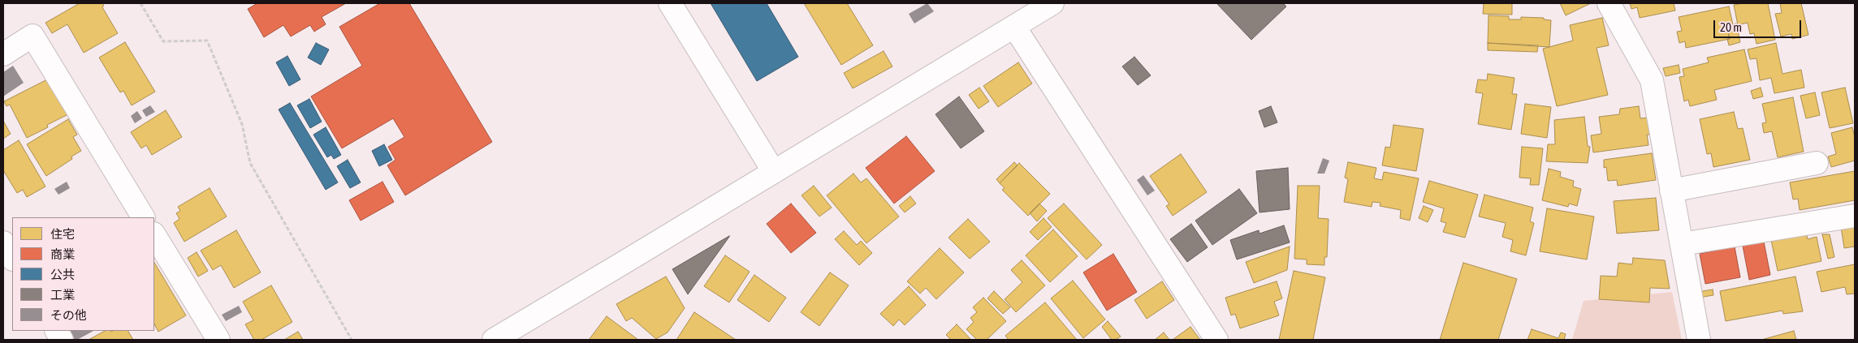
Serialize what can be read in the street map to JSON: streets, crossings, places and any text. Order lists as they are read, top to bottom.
{
  "legend": [
    "住宅",
    "商業",
    "公共",
    "工業",
    "その他"
  ],
  "scale_bar": "20 m"
}
